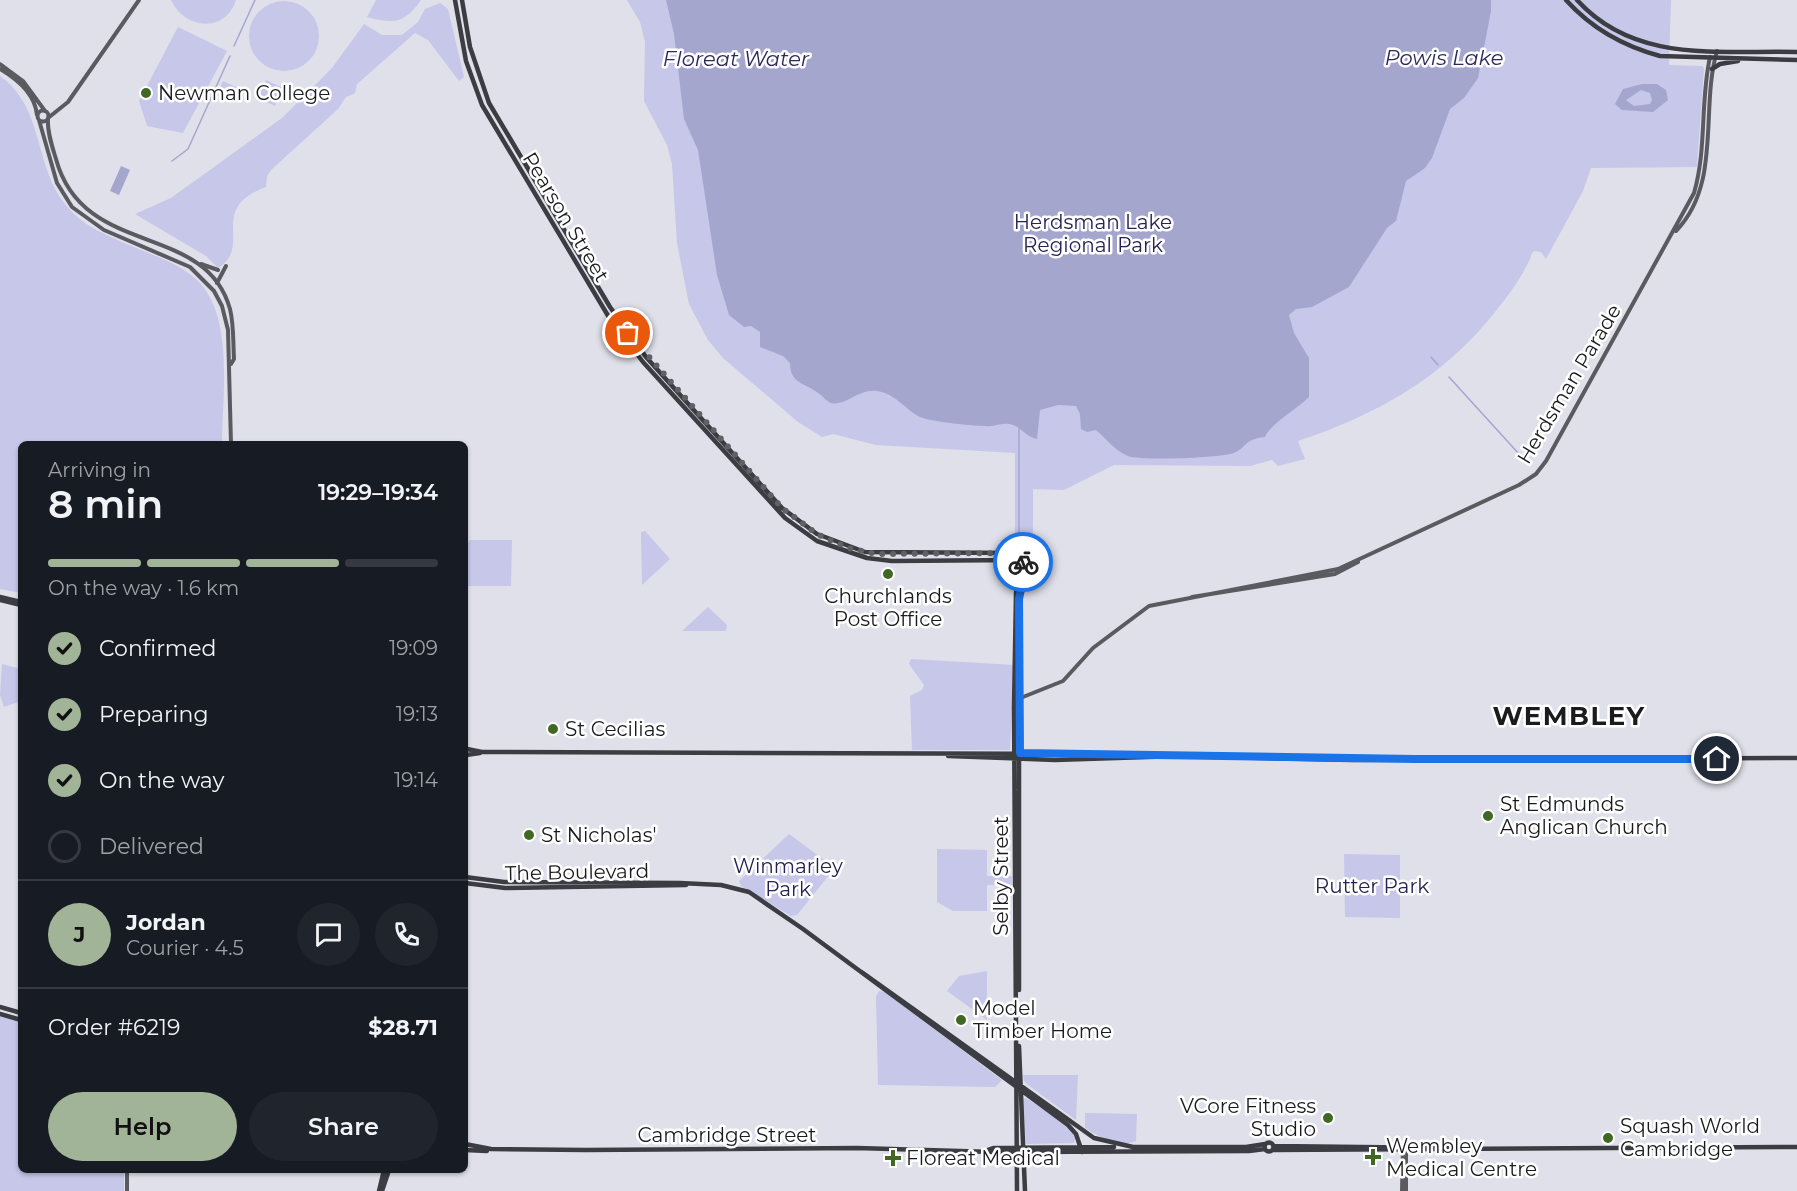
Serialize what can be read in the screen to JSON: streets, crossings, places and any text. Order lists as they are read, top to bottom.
{
  "streets": {
    "main road": [
      "Pearson Street",
      "Herdsman Parade",
      "The Boulevard",
      "Selby Street",
      "Cambridge Street"
    ]
  },
  "crossings": [
    ["Pearson Street", "Selby Street"],
    ["Herdsman Parade", "Selby Street"],
    ["The Boulevard", "Selby Street"],
    ["The Boulevard", "Cambridge Street"],
    ["Selby Street", "Cambridge Street"]
  ],
  "districts": ["WEMBLEY"],
  "water": ["Powis Lake", "Floreat Water"],
  "parks": ["Herdsman Lake Regional Park", "Winmarley Park", "Rutter Park"],
  "places": {
    "other": [
      "Newman College",
      "Churchlands Post Office",
      "St Cecilias",
      "St Edmunds Anglican Church",
      "St Nicholas'",
      "Model Timber Home",
      "VCore Fitness Studio",
      "Squash World Cambridge"
    ],
    "health": ["Wembley Medical Centre", "Floreat Medical"]
  },
  "page": {
    "heading": ["8 min", "Arriving in", "19:29–19:34"],
    "panel": [
      "Jordan",
      "Courier · 4.5",
      "Order #6219",
      "$28.71"
    ],
    "bar": "On the way · 1.6 km",
    "list": [
      ["Confirmed", "19:09"],
      ["Preparing", "19:13"],
      ["On the way", "19:14"],
      "Delivered"
    ],
    "round": "J",
    "buttons": ["Help", "Share"]
  }
}
